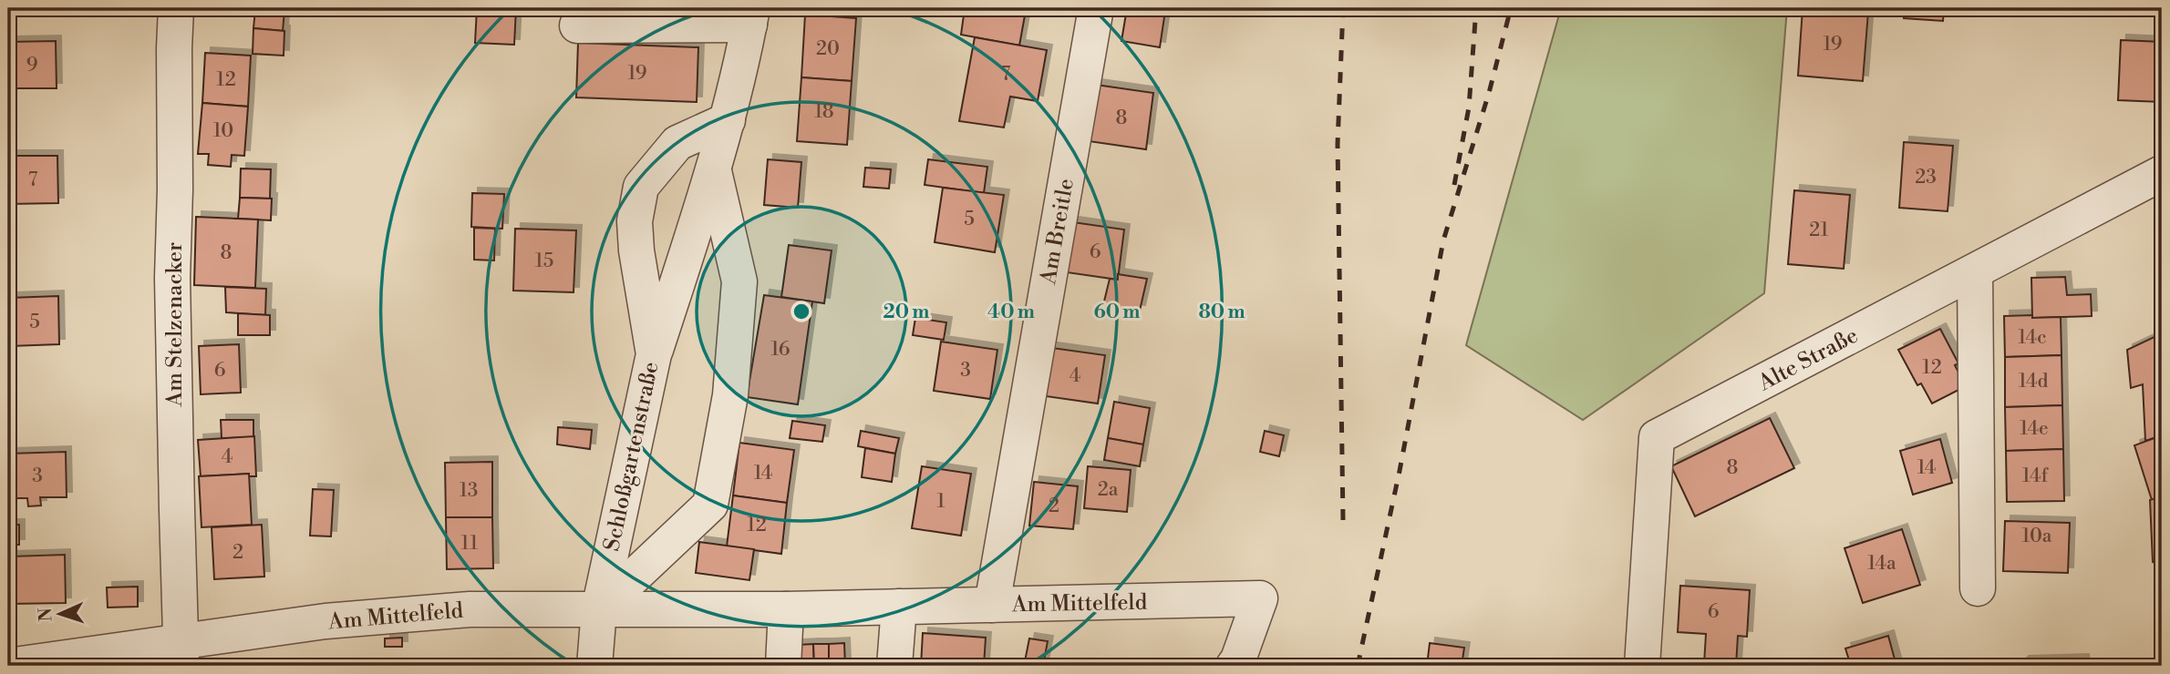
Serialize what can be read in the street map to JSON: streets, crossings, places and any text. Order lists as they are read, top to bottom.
{
  "streets": {
    "street": [
      "Am Breitle",
      "Am Stelzenacker",
      "Alte Straße",
      "Schloßgartenstraße",
      "Am Mittelfeld"
    ]
  },
  "crossings": [
    ["Am Breitle", "Am Mittelfeld"],
    ["Am Stelzenacker", "Am Mittelfeld"],
    ["Schloßgartenstraße", "Am Mittelfeld"]
  ],
  "house_numbers": [
    "19",
    "20",
    "9",
    "19",
    "7",
    "12",
    "18",
    "8",
    "10",
    "23",
    "7",
    "5",
    "21",
    "6",
    "8",
    "15",
    "5",
    "14c",
    "16",
    "12",
    "6",
    "3",
    "4",
    "14d",
    "14e",
    "4",
    "8",
    "14",
    "14",
    "3",
    "14f",
    "2a",
    "13",
    "1",
    "2",
    "12",
    "10a",
    "11",
    "2",
    "14a",
    "6"
  ],
  "north": "left",
  "rings": [
    "20 m",
    "40 m",
    "60 m",
    "80 m"
  ]
}
